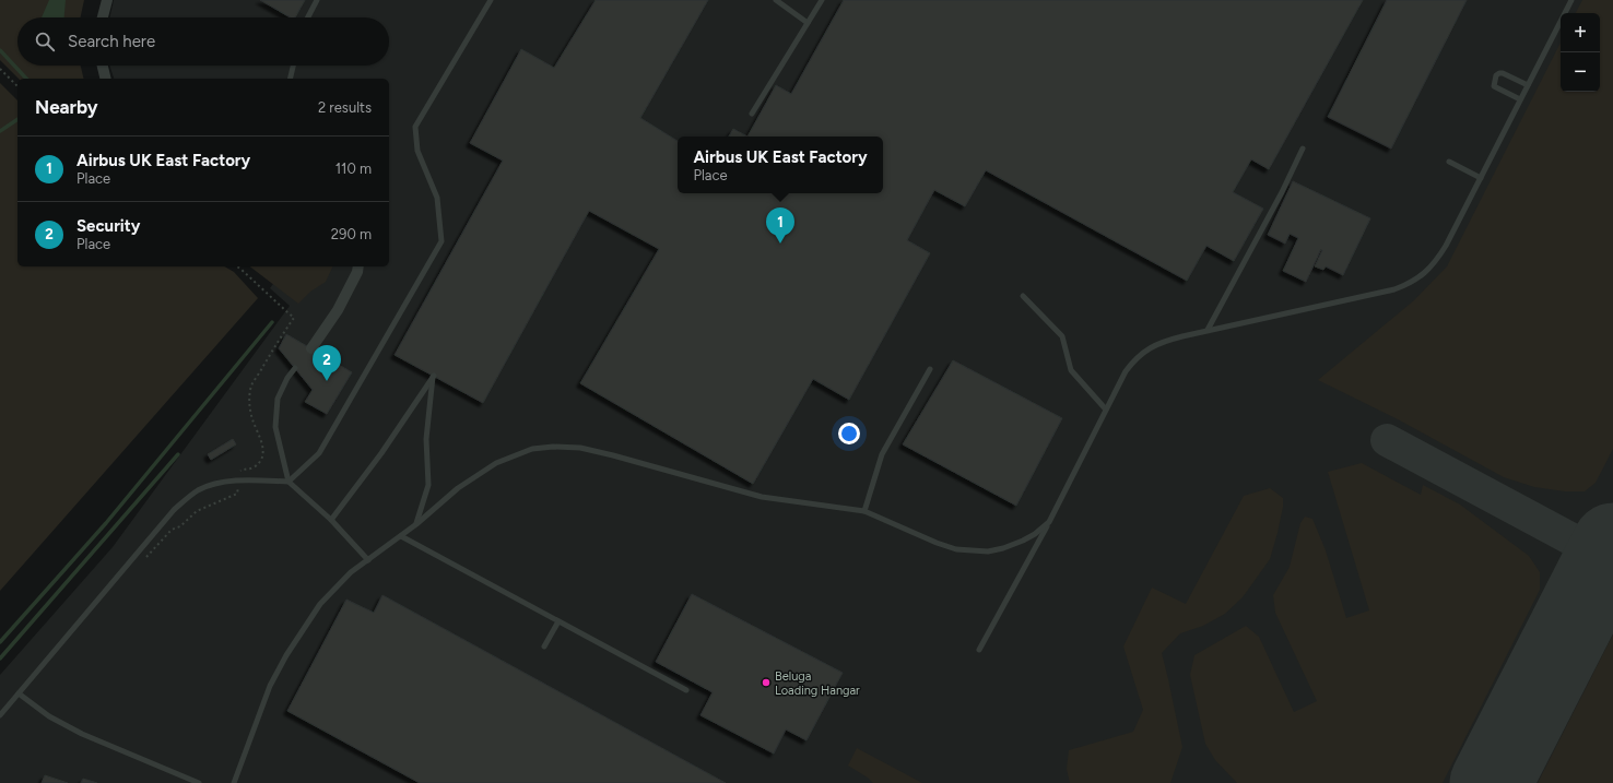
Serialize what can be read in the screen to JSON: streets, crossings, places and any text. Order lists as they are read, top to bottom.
{
  "places": ["Beluga Loading Hangar"],
  "page": {
    "map_buttons": ["+", "−"],
    "search": "Search here",
    "heading": ["Nearby", "2 results"],
    "list": [
      {
        "mark": "1",
        "name": "Airbus UK East Factory",
        "note": "Place",
        "value": "110 m"
      },
      {
        "mark": "2",
        "name": "Security",
        "note": "Place",
        "value": "290 m"
      }
    ],
    "popup": ["Airbus UK East Factory", "Place"],
    "pins": ["1", "2"]
  }
}
